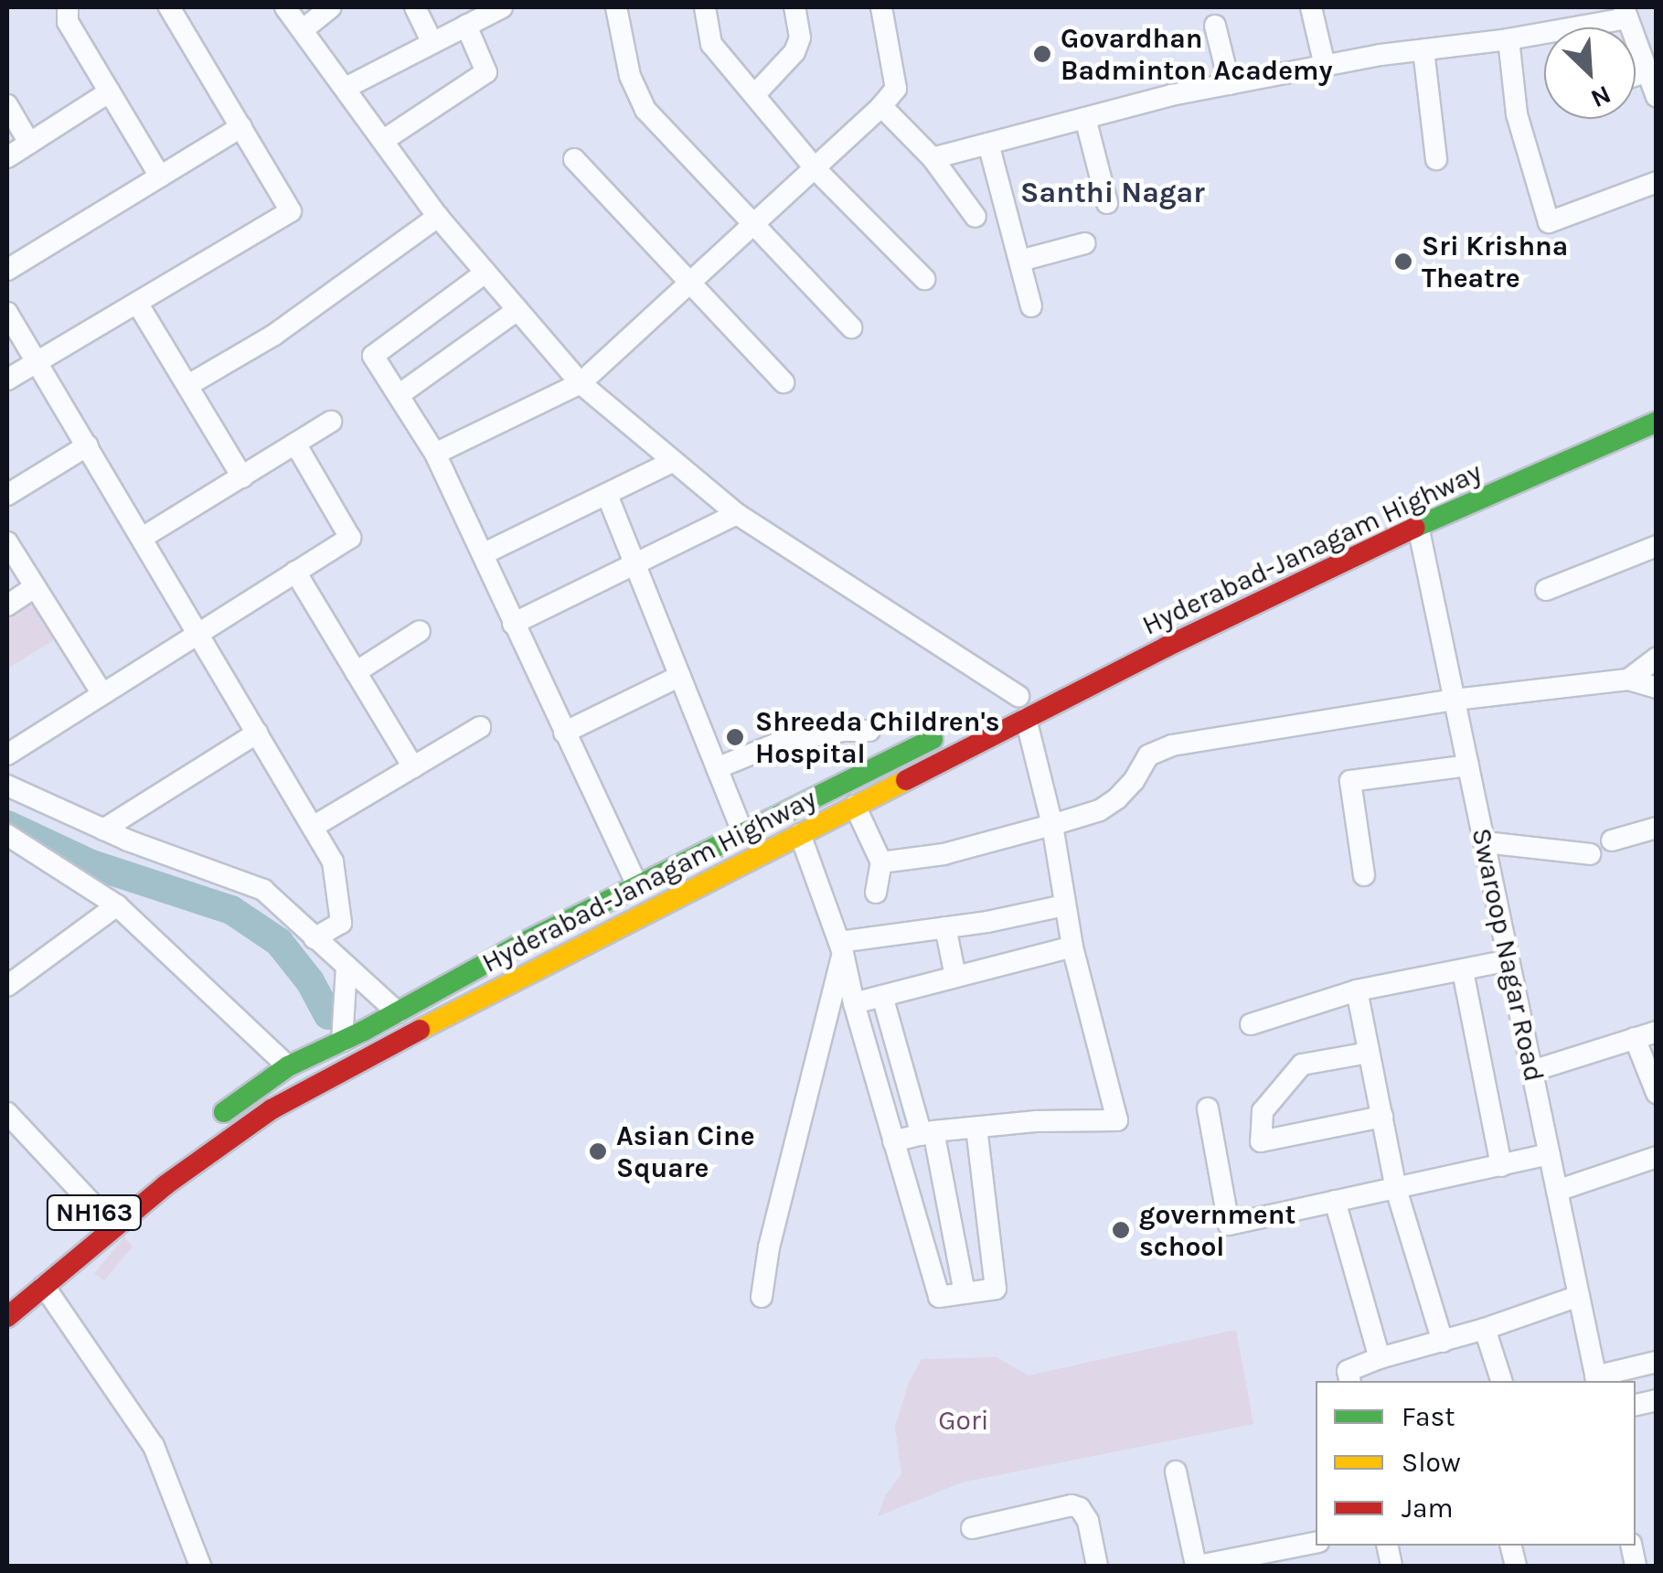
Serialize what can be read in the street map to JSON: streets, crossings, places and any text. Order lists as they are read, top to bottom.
{
  "streets": {
    "highway": ["Hyderabad-Janagam Highway", "NH163"],
    "street": ["Swaroop Nagar Road"]
  },
  "crossings": [
    ["Hyderabad-Janagam Highway", "Swaroop Nagar Road"]
  ],
  "districts": ["Santhi Nagar"],
  "parks": ["Gori"],
  "places": [
    "Govardhan Badminton Academy",
    "Sri Krishna Theatre",
    "Shreeda Children's Hospital",
    "Asian Cine Square",
    "government school"
  ],
  "legend": ["Fast", "Slow", "Jam"],
  "north": "bottom right"
}
